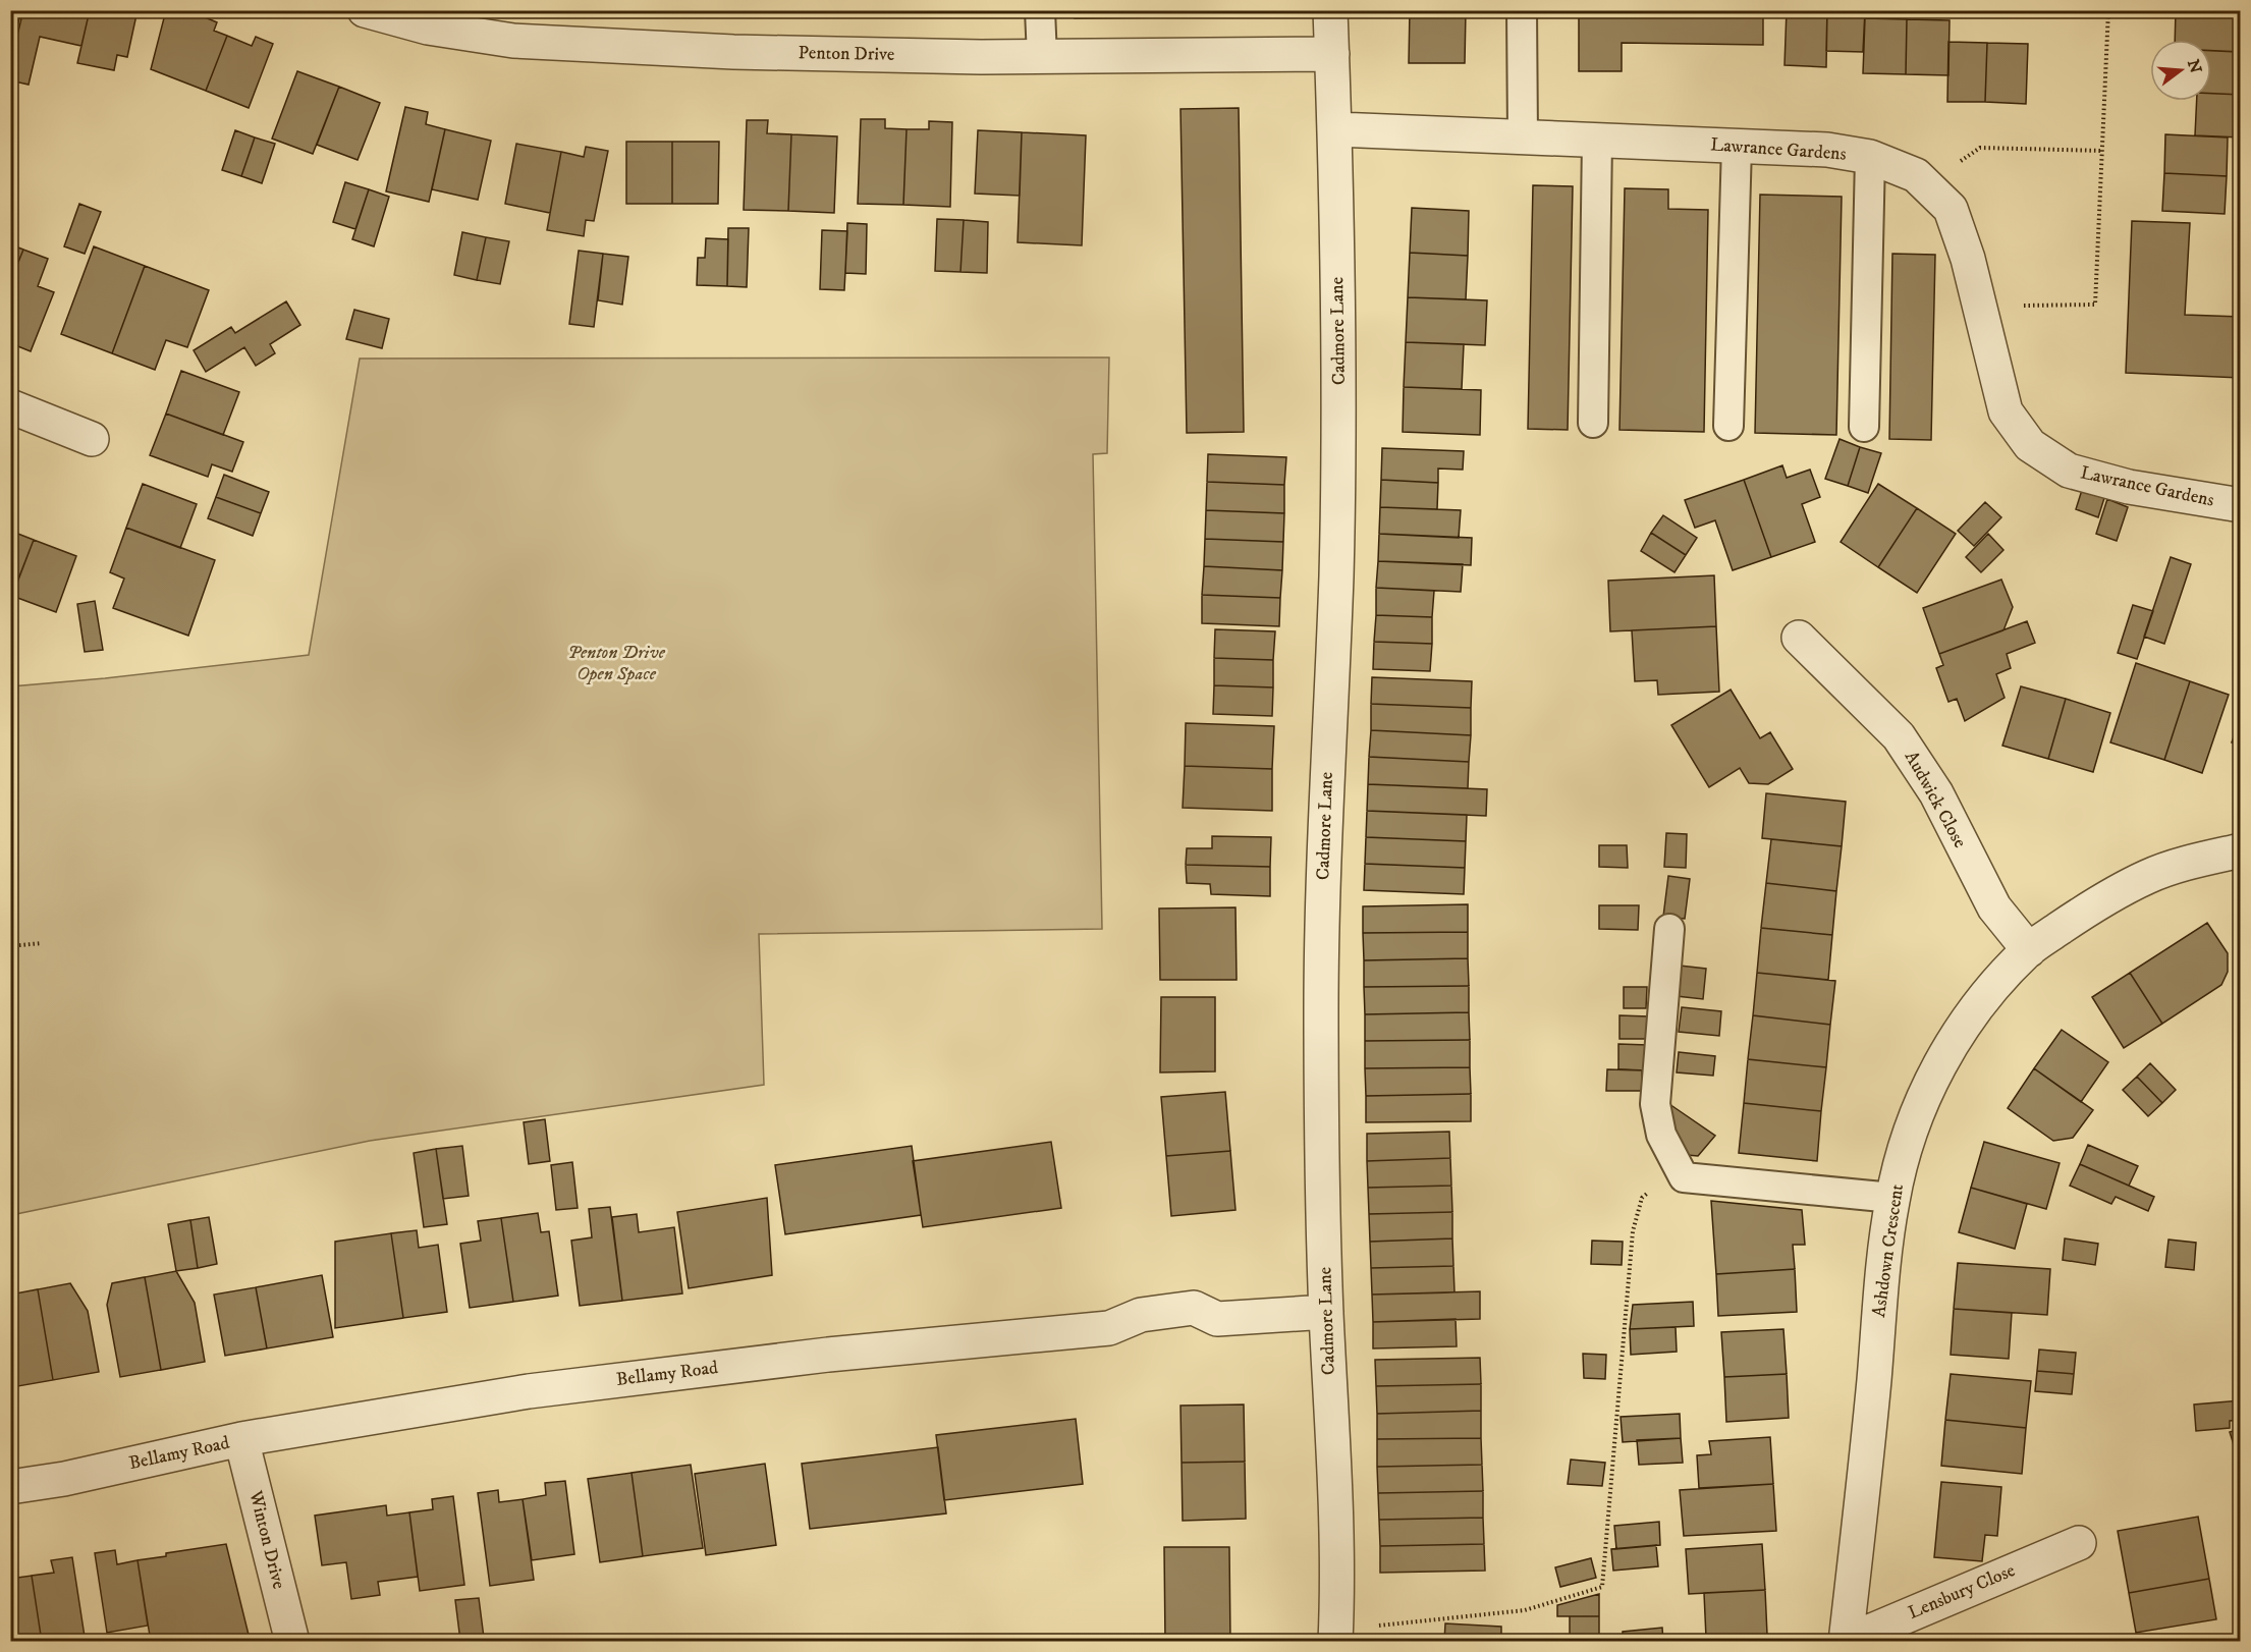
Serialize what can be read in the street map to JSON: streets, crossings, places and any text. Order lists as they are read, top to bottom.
{
  "streets": {
    "street": [
      "Penton Drive",
      "Lawrance Gardens",
      "Cadmore Lane",
      "Audwick Close",
      "Ashdown Crescent",
      "Bellamy Road",
      "Winton Drive",
      "Lensbury Close"
    ]
  },
  "crossings": [
    ["Penton Drive", "Cadmore Lane"],
    ["Lawrance Gardens", "Cadmore Lane"],
    ["Cadmore Lane", "Bellamy Road"],
    ["Audwick Close", "Ashdown Crescent"],
    ["Ashdown Crescent", "Lensbury Close"],
    ["Bellamy Road", "Winton Drive"]
  ],
  "parks": ["Penton Drive Open Space"],
  "north": "right"
}
